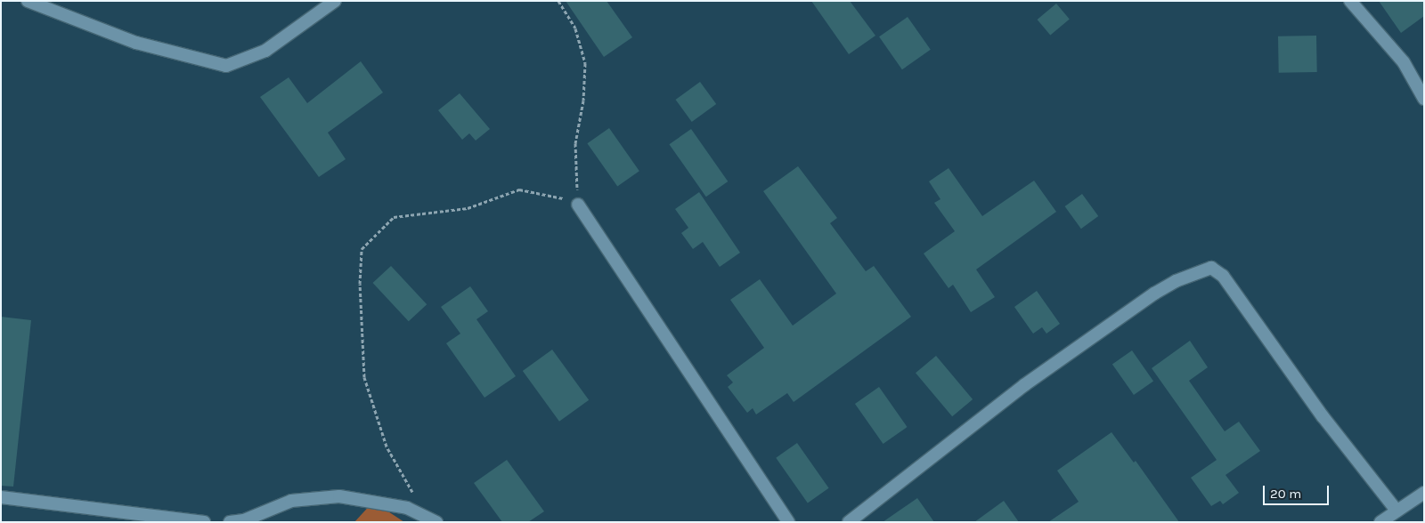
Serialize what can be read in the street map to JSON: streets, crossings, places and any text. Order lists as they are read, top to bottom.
{
  "scale_bar": "20 m"
}
